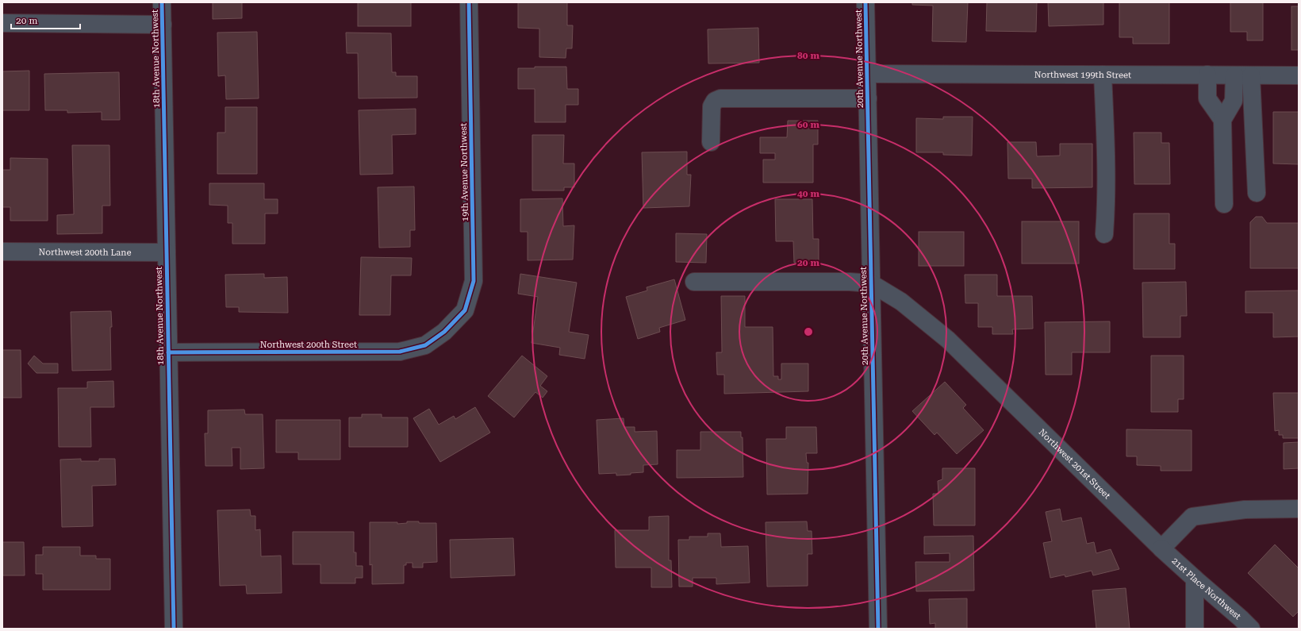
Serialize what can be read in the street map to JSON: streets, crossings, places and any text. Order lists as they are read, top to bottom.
{
  "streets": {
    "street": [
      "18th Avenue Northwest",
      "20th Avenue Northwest",
      "Northwest 199th Street",
      "19th Avenue Northwest",
      "Northwest 200th Lane",
      "Northwest 200th Street",
      "Northwest 201st Street",
      "21st Place Northwest"
    ]
  },
  "crossings": [
    ["18th Avenue Northwest", "Northwest 200th Lane"],
    ["18th Avenue Northwest", "Northwest 200th Street"],
    ["20th Avenue Northwest", "Northwest 199th Street"],
    ["20th Avenue Northwest", "Northwest 201st Street"],
    ["19th Avenue Northwest", "Northwest 200th Street"],
    ["Northwest 201st Street", "21st Place Northwest"]
  ],
  "scale_bar": "20 m",
  "rings": [
    "80 m",
    "60 m",
    "40 m",
    "20 m"
  ]
}
